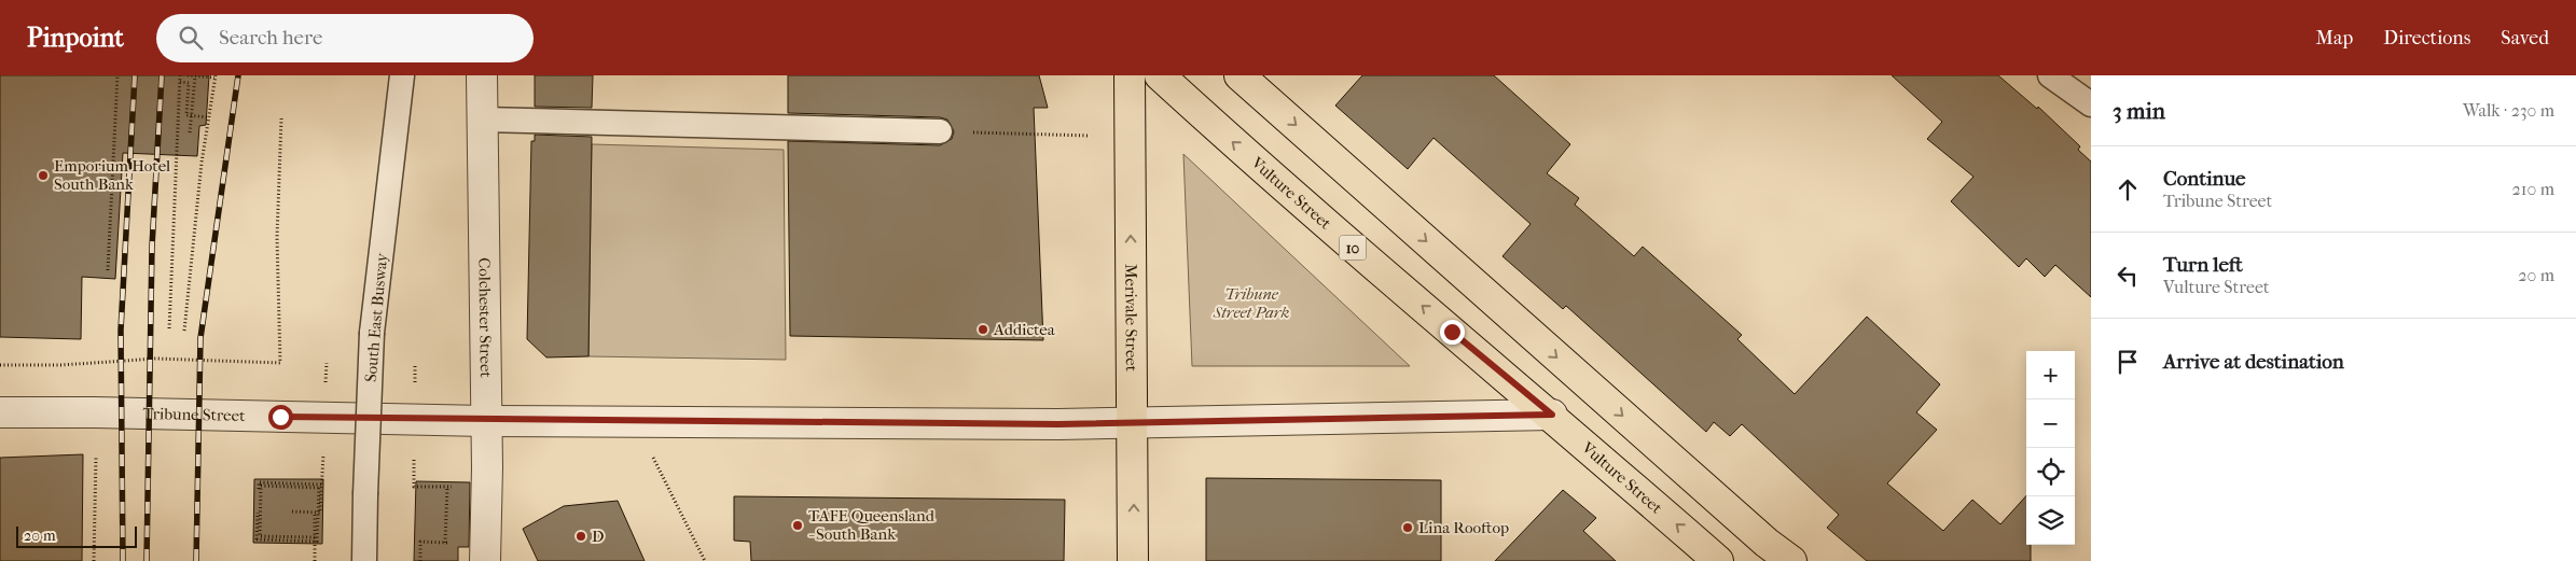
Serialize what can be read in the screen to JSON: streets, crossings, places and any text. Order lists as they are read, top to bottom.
{
  "streets": {
    "main road": ["Vulture Street", "10", "Merivale Street"],
    "street": ["Colchester Street", "Tribune Street"],
    "lane": ["South East Busway"]
  },
  "crossings": [
    ["Vulture Street", "Tribune Street"],
    ["Colchester Street", "Tribune Street"],
    ["Merivale Street", "Tribune Street"]
  ],
  "one_way": ["Merivale Street"],
  "parks": ["Tribune Street Park"],
  "places": [
    "Emporium Hotel South Bank",
    "Addictea",
    "TAFE Queensland - South Bank",
    "Lina Rooftop",
    "D"
  ],
  "scale_bar": "20 m",
  "page": {
    "header": "Pinpoint",
    "search": "Search here",
    "nav": ["Map", "Directions", "Saved"],
    "heading": ["3 min", "Walk · 230 m"],
    "list": [
      ["Continue", "Tribune Street", "210 m"],
      ["Turn left", "Vulture Street", "20 m"],
      "Arrive at destination"
    ],
    "map_buttons": ["+", "−"],
    "scale": "20 m"
  }
}
